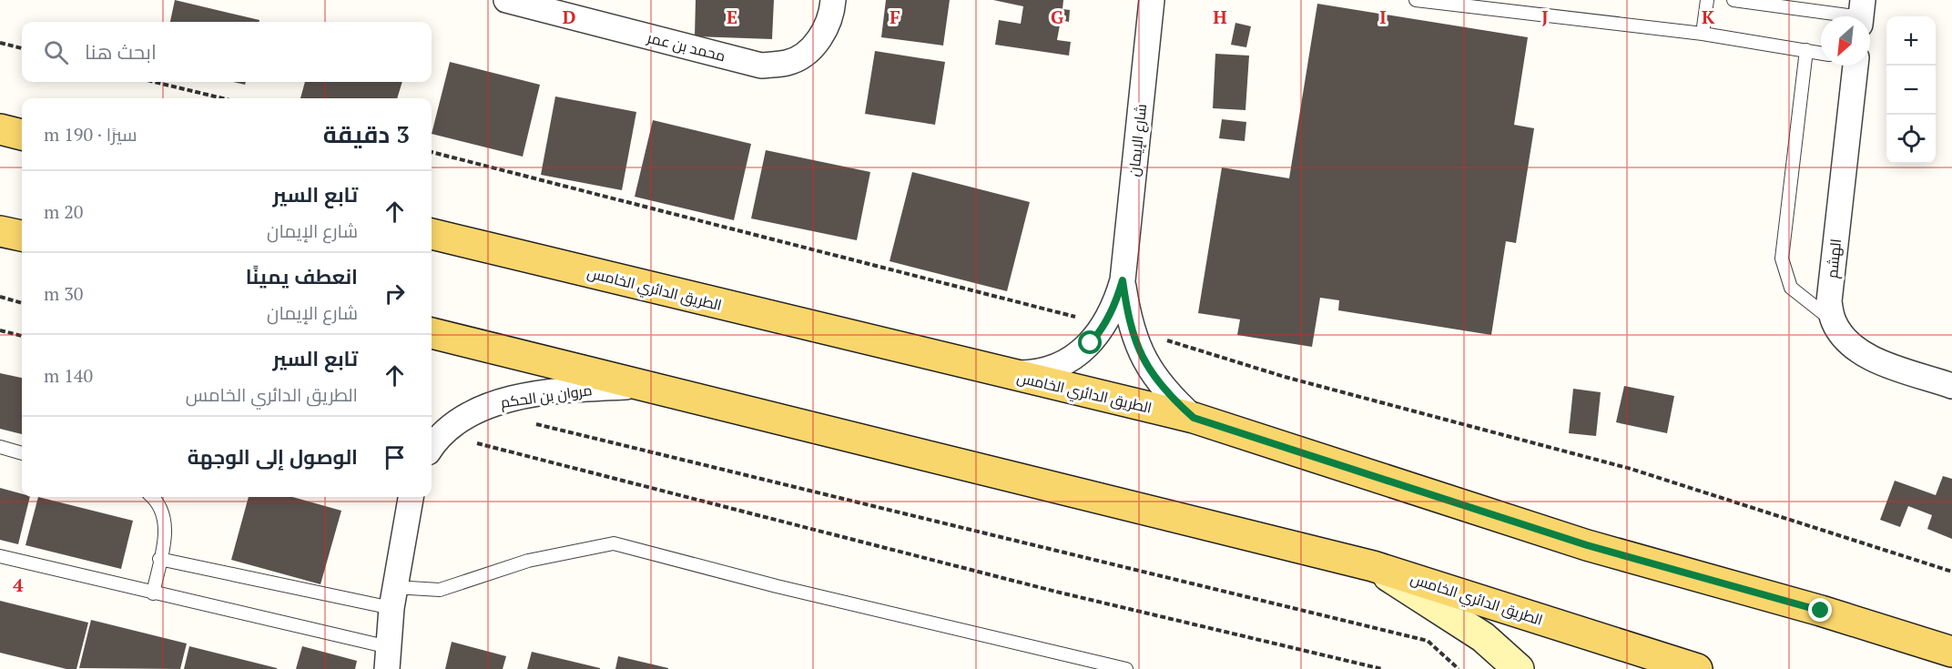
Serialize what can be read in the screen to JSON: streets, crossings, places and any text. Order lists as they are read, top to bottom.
{
  "streets": {
    "main road": ["الطريق الدائري الخامس"],
    "street": [
      "محمد بن عمر",
      "شارع الإيمان",
      "الهشم",
      "مروان بن الحكم"
    ]
  },
  "crossings": [
    ["شارع الإيمان", "الطريق الدائري الخامس"],
    ["الطريق الدائري الخامس", "مروان بن الحكم"]
  ],
  "north": "bottom left",
  "page": {
    "map_buttons": ["+", "−"],
    "search": "ابحث هنا",
    "heading": ["3 دقيقة", "سيرًا · 190 m"],
    "list": [
      ["تابع السير", "شارع الإيمان", "20 m"],
      ["انعطف يمينًا", "شارع الإيمان", "30 m"],
      ["تابع السير", "الطريق الدائري الخامس", "140 m"],
      "الوصول إلى الوجهة"
    ]
  },
  "grid": {
    "columns": [
      "D",
      "E",
      "F",
      "G",
      "H",
      "I",
      "J",
      "K"
    ],
    "rows": ["4"]
  }
}
